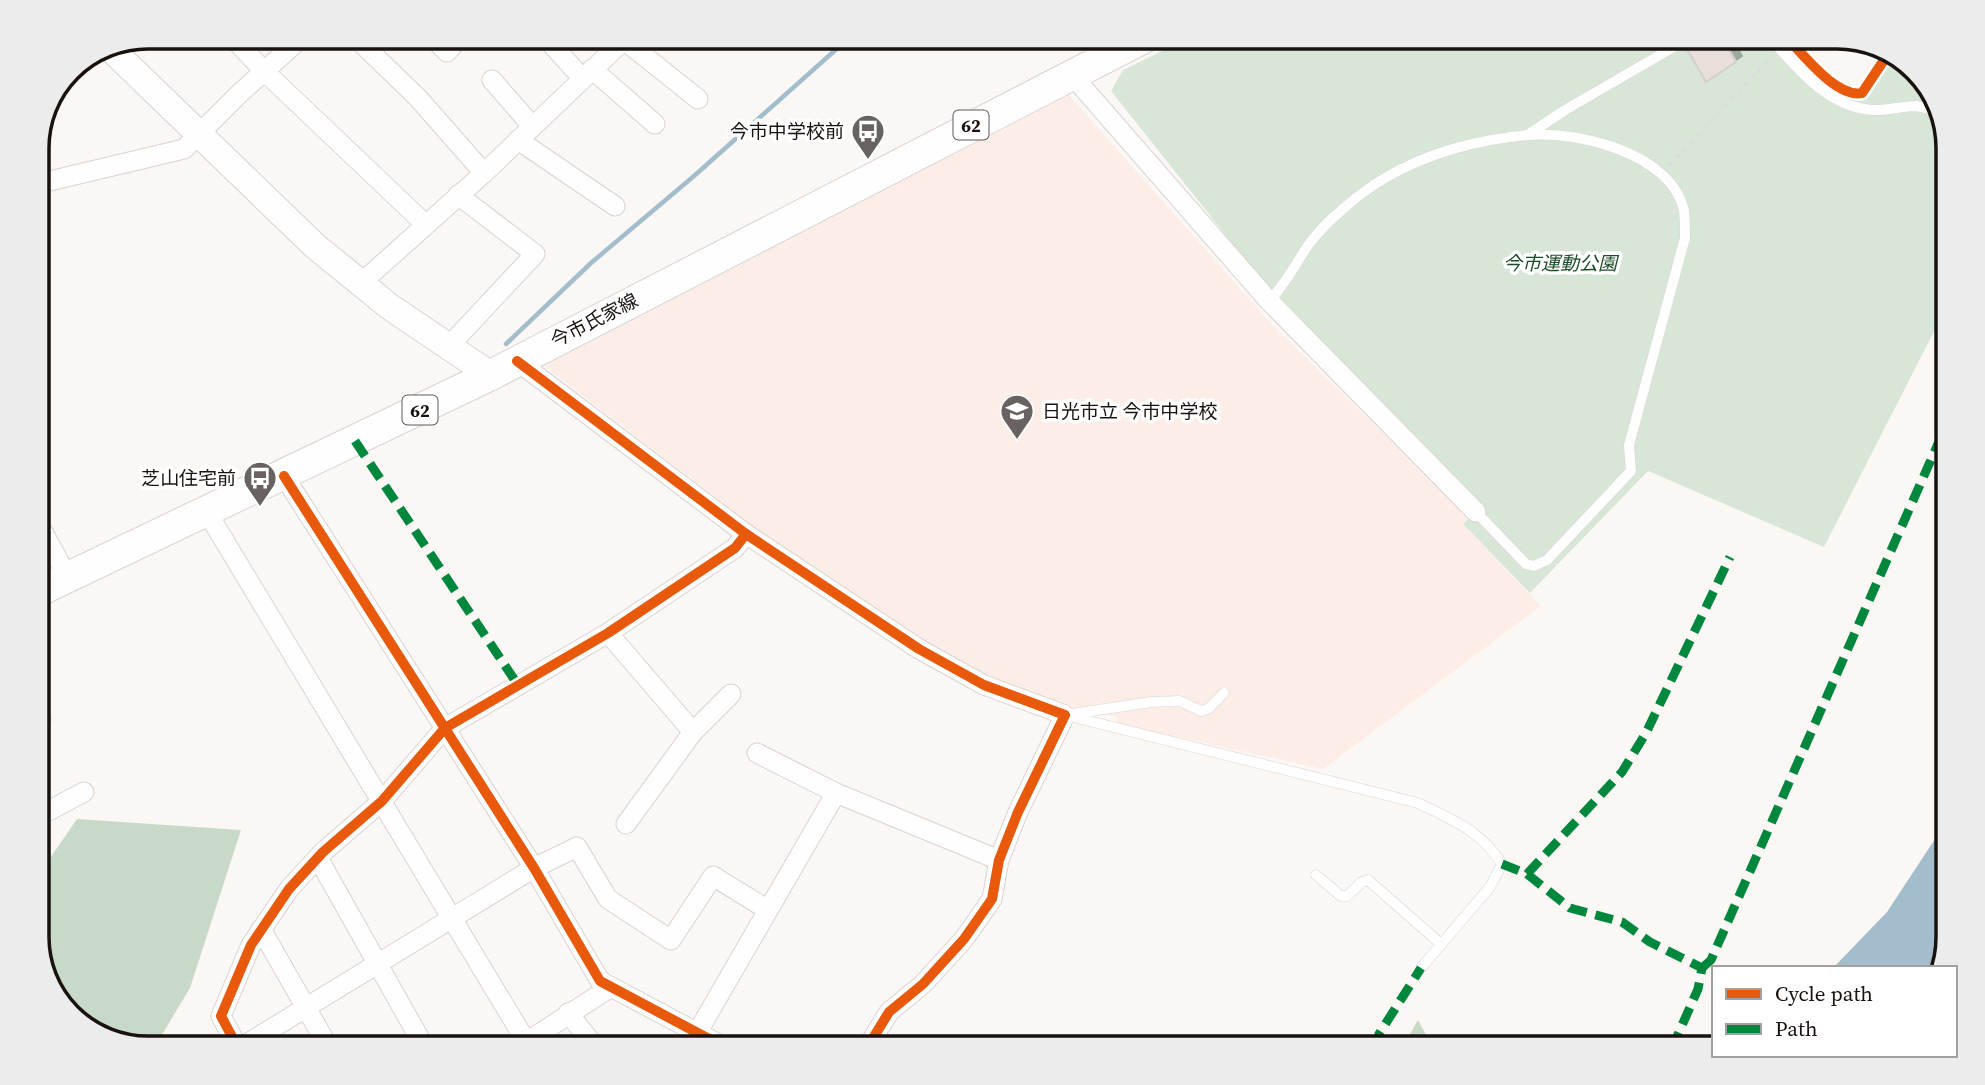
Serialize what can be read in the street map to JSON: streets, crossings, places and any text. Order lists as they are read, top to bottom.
{
  "streets": {
    "main road": ["62", "今市氏家線"]
  },
  "parks": ["今市運動公園"],
  "places": {
    "bus stop": ["今市中学校前", "芝山住宅前"],
    "school or university": ["日光市立 今市中学校"]
  },
  "legend": ["Cycle path", "Path"]
}
